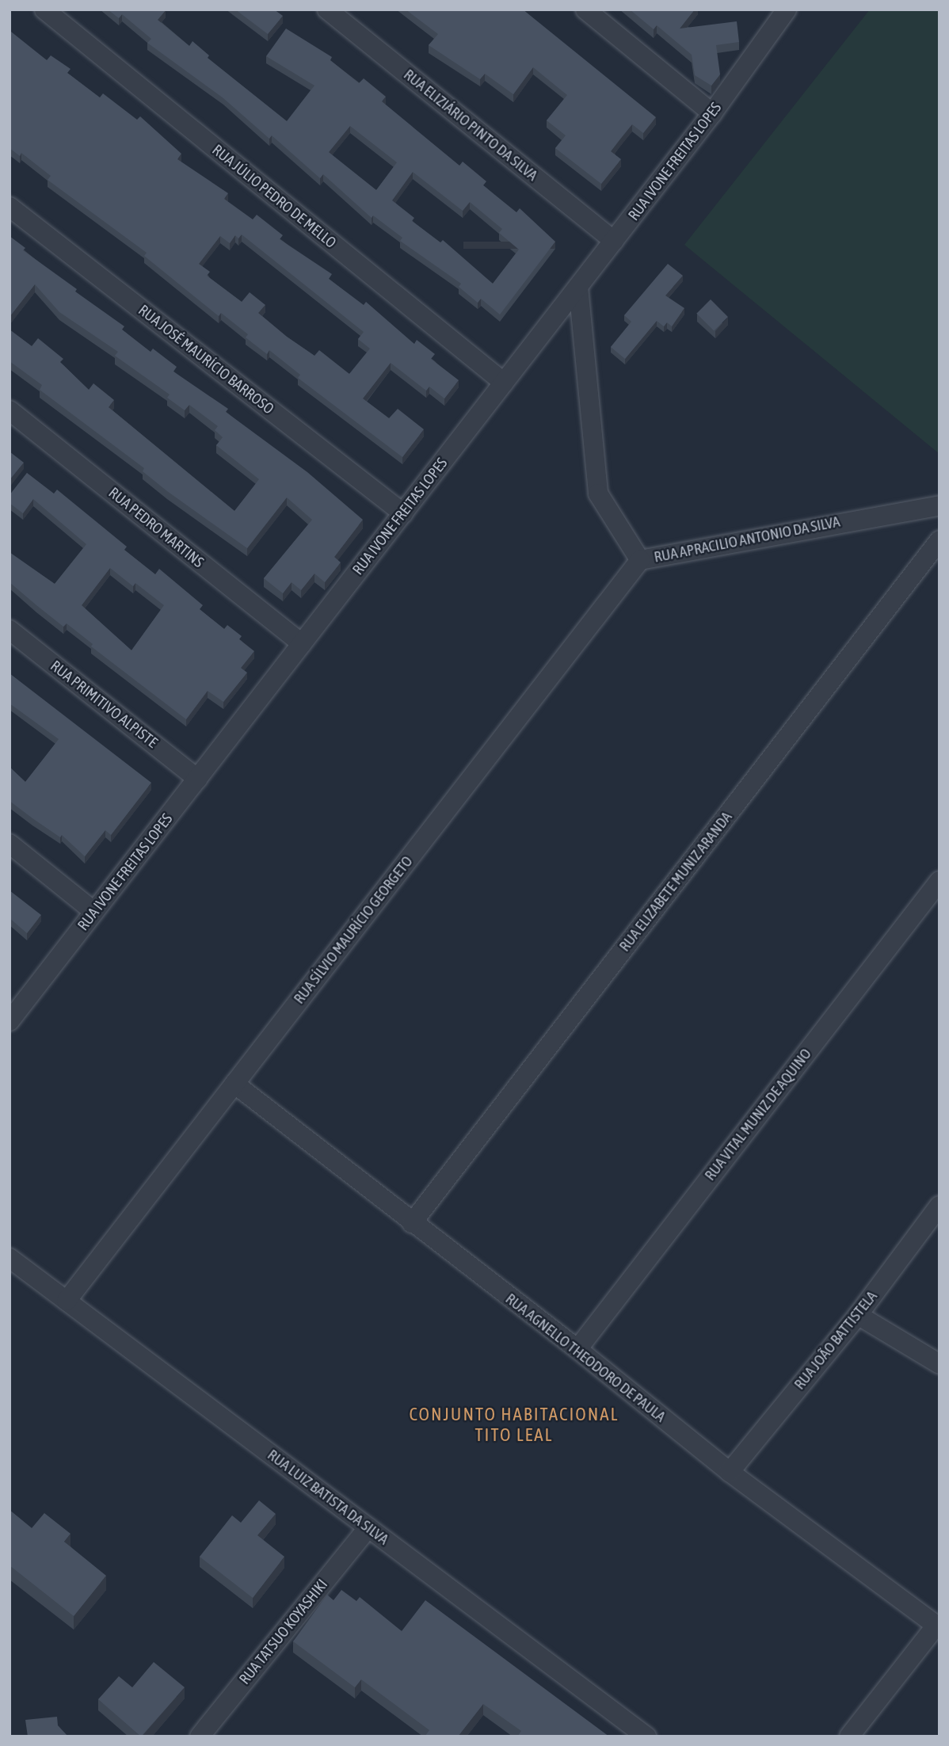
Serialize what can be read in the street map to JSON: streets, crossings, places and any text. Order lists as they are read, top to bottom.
{
  "streets": {
    "street": [
      "RUA ELIZIÁRIO PINTO DA SILVA",
      "RUA IVONE FREITAS LOPES",
      "RUA JÚLIO PEDRO DE MELLO",
      "RUA JOSÉ MAURÍCIO BARROSO",
      "RUA PEDRO MARTINS",
      "RUA APRACILIO ANTONIO DA SILVA",
      "RUA PRIMITIVO ALPISTE",
      "RUA ELIZABETE MUNIZ ARANDA",
      "RUA SÍLVIO MAURÍCIO GEORGETO",
      "RUA VITAL MUNIZ DE AQUINO",
      "RUA JOÃO BATTISTELA",
      "RUA AGNELLO THEODORO DE PAULA",
      "RUA LUIZ BATISTA DA SILVA",
      "RUA TATSUO KOYASHIKI"
    ]
  },
  "crossings": [
    ["RUA ELIZIÁRIO PINTO DA SILVA", "RUA IVONE FREITAS LOPES"],
    ["RUA IVONE FREITAS LOPES", "RUA JÚLIO PEDRO DE MELLO"],
    ["RUA IVONE FREITAS LOPES", "RUA JOSÉ MAURÍCIO BARROSO"],
    ["RUA IVONE FREITAS LOPES", "RUA PEDRO MARTINS"],
    ["RUA IVONE FREITAS LOPES", "RUA APRACILIO ANTONIO DA SILVA"],
    ["RUA IVONE FREITAS LOPES", "RUA PRIMITIVO ALPISTE"],
    ["RUA APRACILIO ANTONIO DA SILVA", "RUA SÍLVIO MAURÍCIO GEORGETO"],
    ["RUA ELIZABETE MUNIZ ARANDA", "RUA AGNELLO THEODORO DE PAULA"],
    ["RUA SÍLVIO MAURÍCIO GEORGETO", "RUA AGNELLO THEODORO DE PAULA"],
    ["RUA SÍLVIO MAURÍCIO GEORGETO", "RUA LUIZ BATISTA DA SILVA"],
    ["RUA VITAL MUNIZ DE AQUINO", "RUA AGNELLO THEODORO DE PAULA"],
    ["RUA JOÃO BATTISTELA", "RUA AGNELLO THEODORO DE PAULA"],
    ["RUA LUIZ BATISTA DA SILVA", "RUA TATSUO KOYASHIKI"]
  ],
  "districts": ["CONJUNTO HABITACIONAL TITO LEAL"]
}
